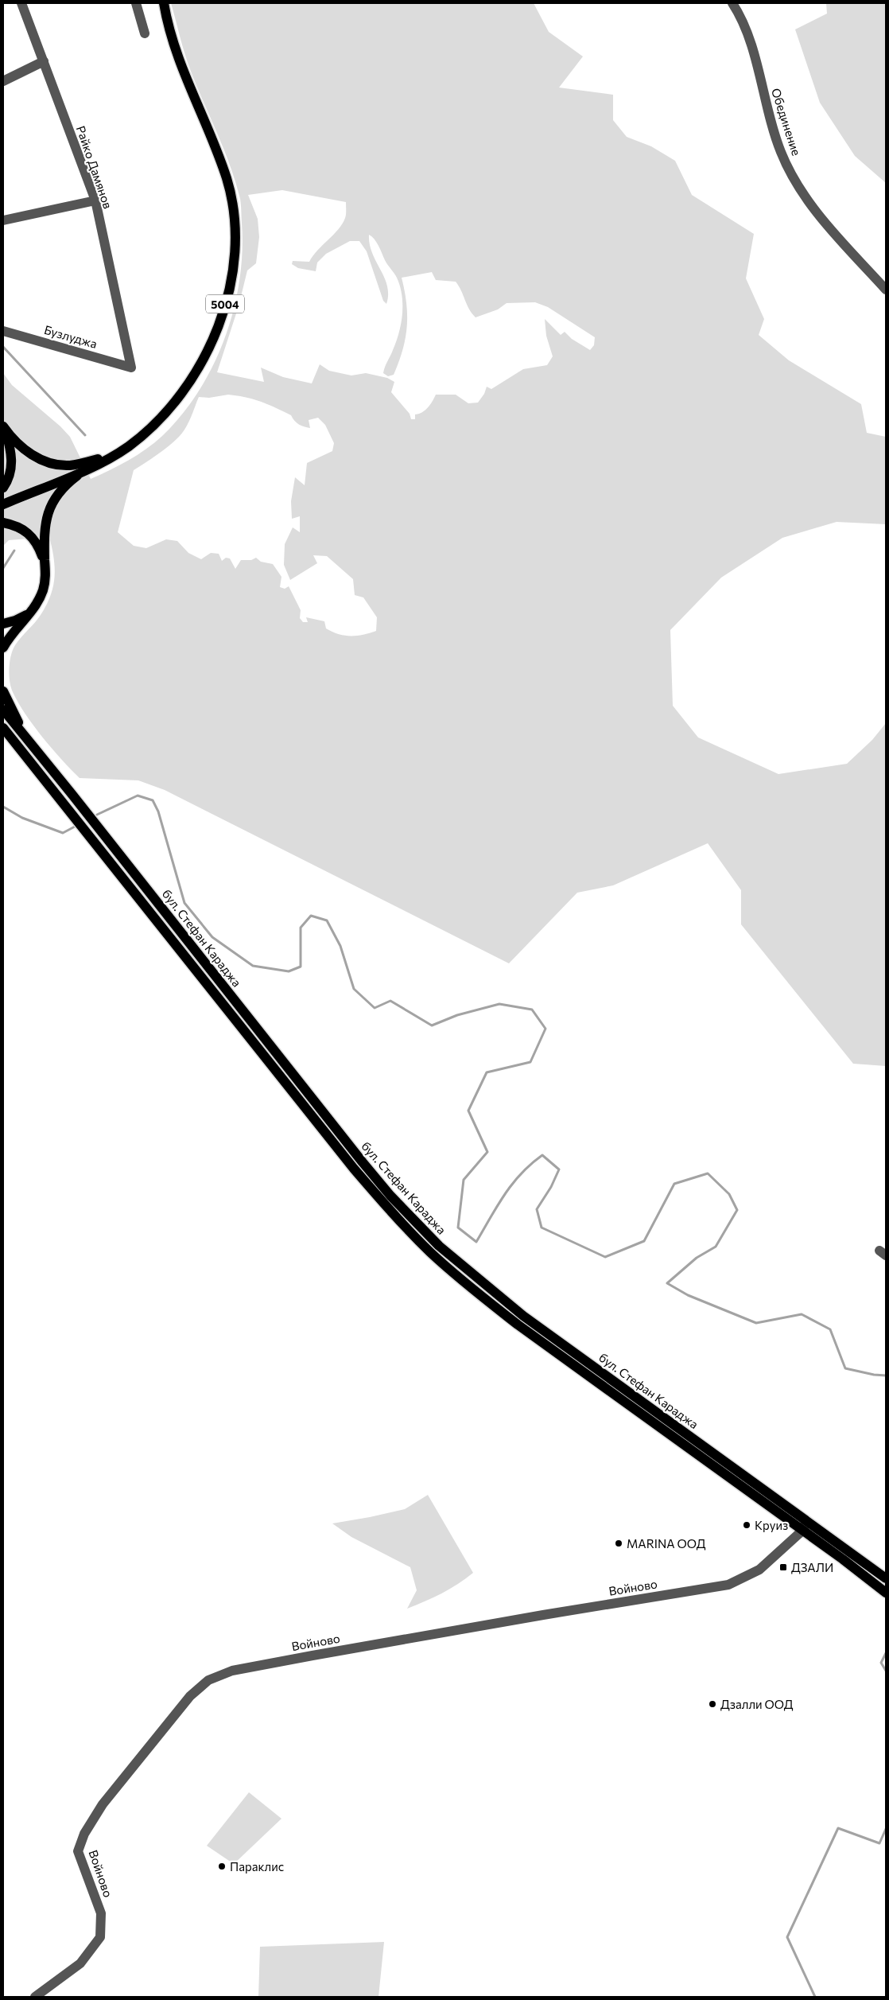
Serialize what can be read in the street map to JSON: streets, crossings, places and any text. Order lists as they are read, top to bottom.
{
  "streets": {
    "main road": ["5004", "бул. Стефан Караджа"],
    "street": [
      "Обединение",
      "Райко Дамянов",
      "Бузлуджа",
      "Войново"
    ]
  },
  "crossings": [
    ["Райко Дамянов", "Бузлуджа"],
    ["бул. Стефан Караджа", "Войново"]
  ],
  "places": {
    "other": [
      "Круиз",
      "MARINA ООД",
      "Дзалли ООД",
      "Параклис"
    ],
    "transit": ["ДЗАЛИ"]
  }
}
